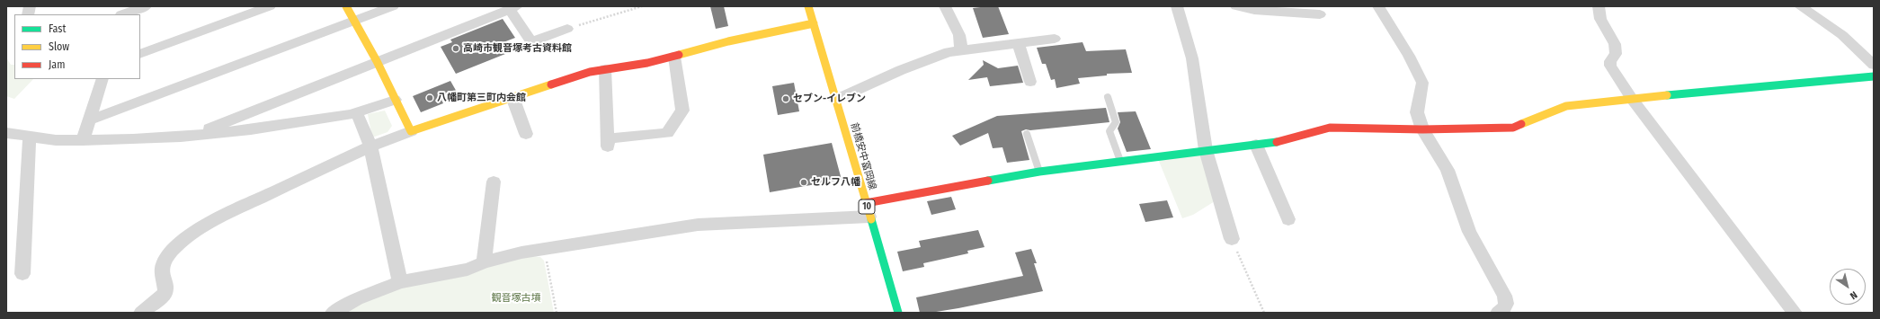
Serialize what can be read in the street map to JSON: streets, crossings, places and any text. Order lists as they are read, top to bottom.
{
  "streets": {
    "street": ["前橋安中富岡線", "10"]
  },
  "parks": ["観音塚古墳"],
  "places": [
    "高崎市観音塚考古資料館",
    "八幡町第三町内会館",
    "セブン-イレブン",
    "セルフ八幡"
  ],
  "legend": ["Fast", "Slow", "Jam"],
  "north": "bottom right"
}
